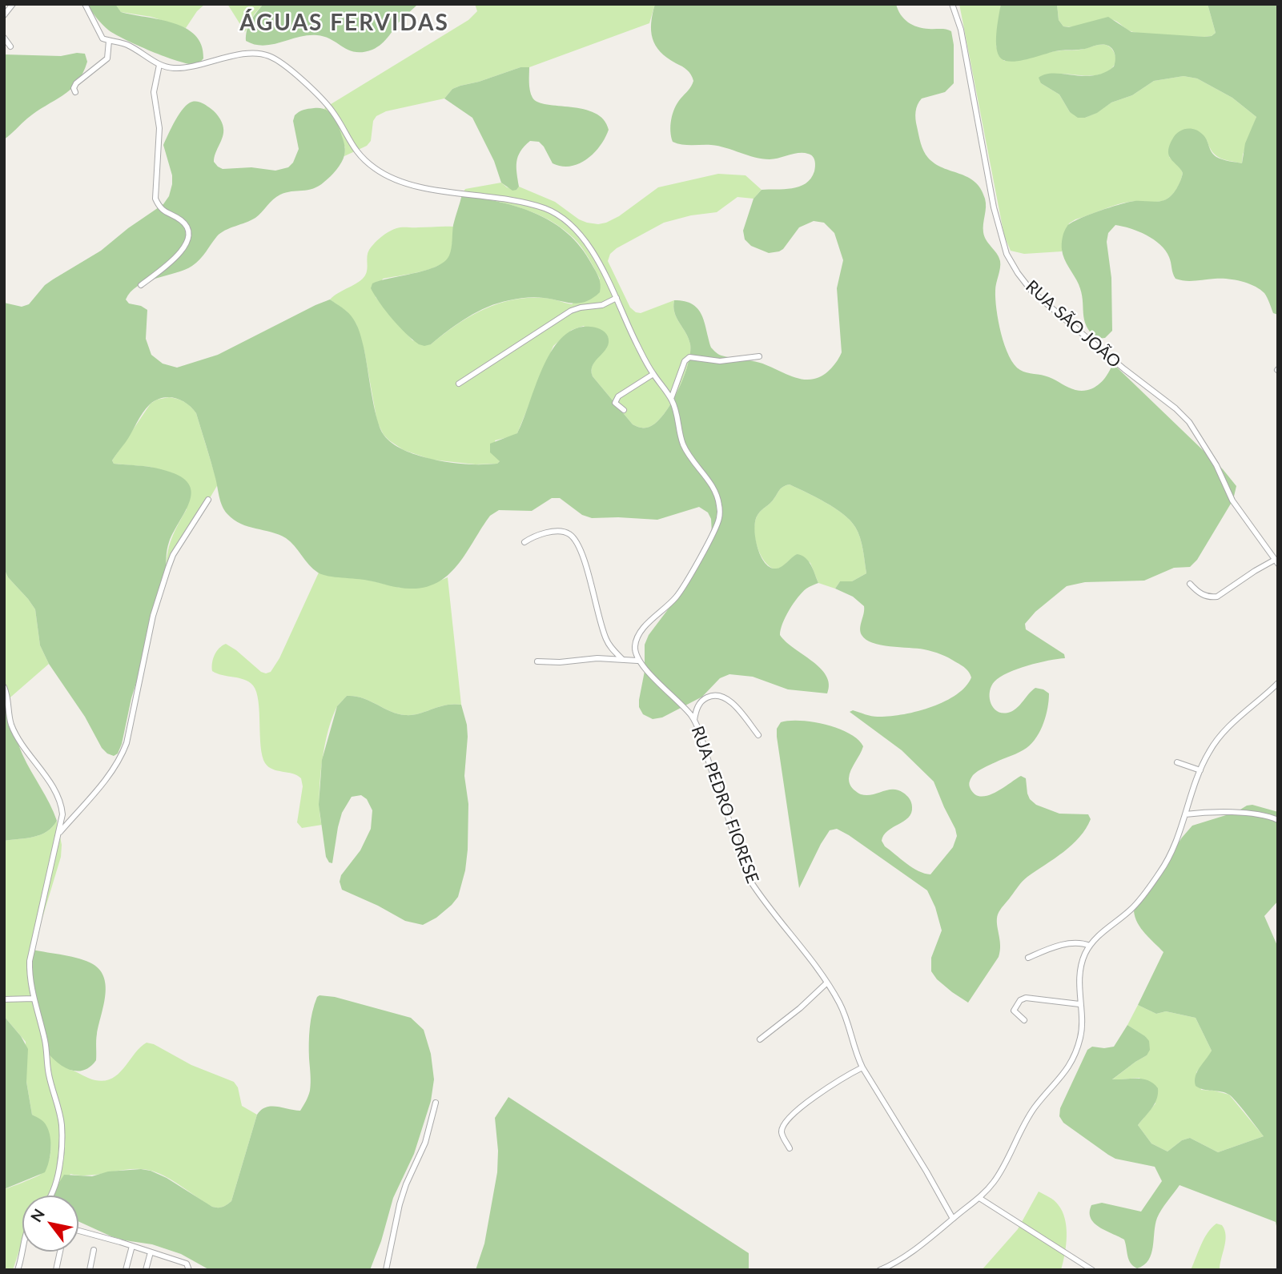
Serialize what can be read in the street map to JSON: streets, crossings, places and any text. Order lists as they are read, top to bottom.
{
  "streets": {
    "street": ["RUA SÃO JOÃO", "RUA PEDRO FIORESE"]
  },
  "districts": ["ÁGUAS FERVIDAS"],
  "north": "top left"
}
